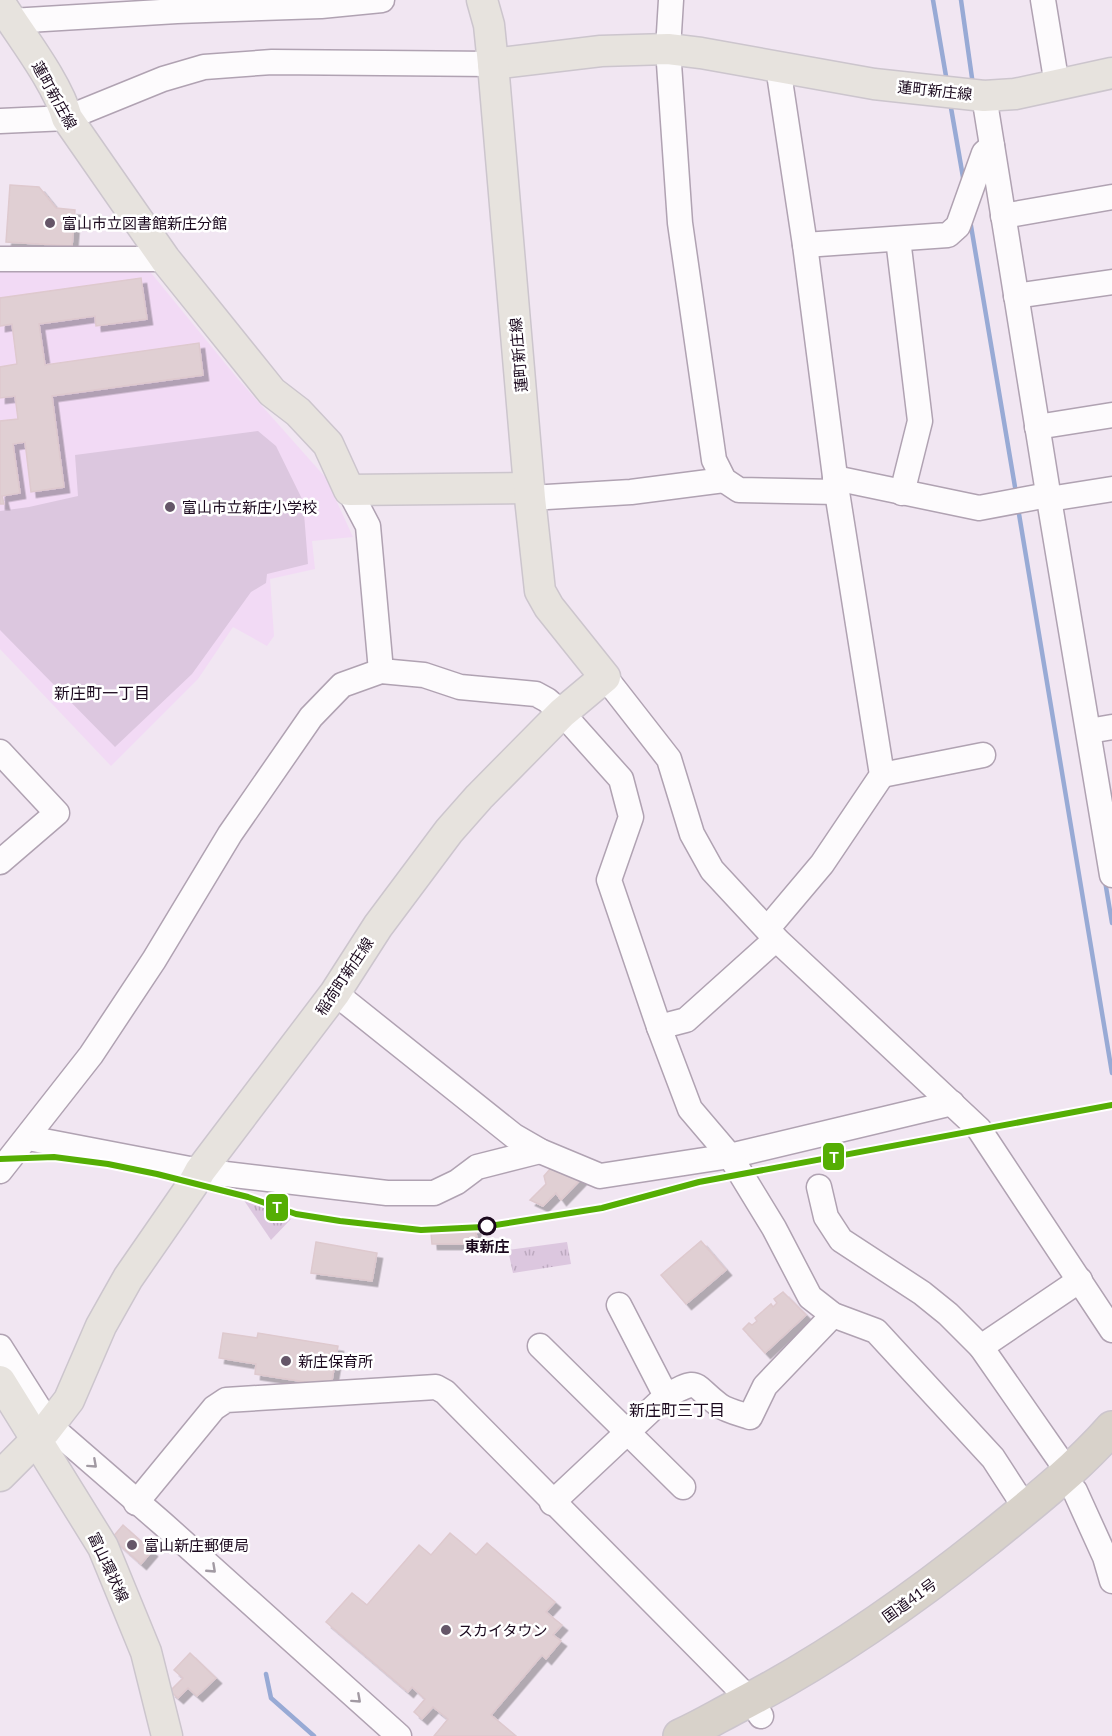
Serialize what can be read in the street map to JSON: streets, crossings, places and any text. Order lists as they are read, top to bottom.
{
  "streets": {
    "highway": ["国道41号"],
    "main road": ["蓮町新庄線", "稲荷町新庄線", "富山環状線"]
  },
  "crossings": [
    ["稲荷町新庄線", "富山環状線"]
  ],
  "districts": ["新庄町一丁目", "新庄町三丁目"],
  "places": [
    "富山市立図書館新庄分館",
    "富山市立新庄小学校",
    "東新庄",
    "新庄保育所",
    "富山新庄郵便局",
    "スカイタウン"
  ],
  "lines": ["transit line T"]
}
